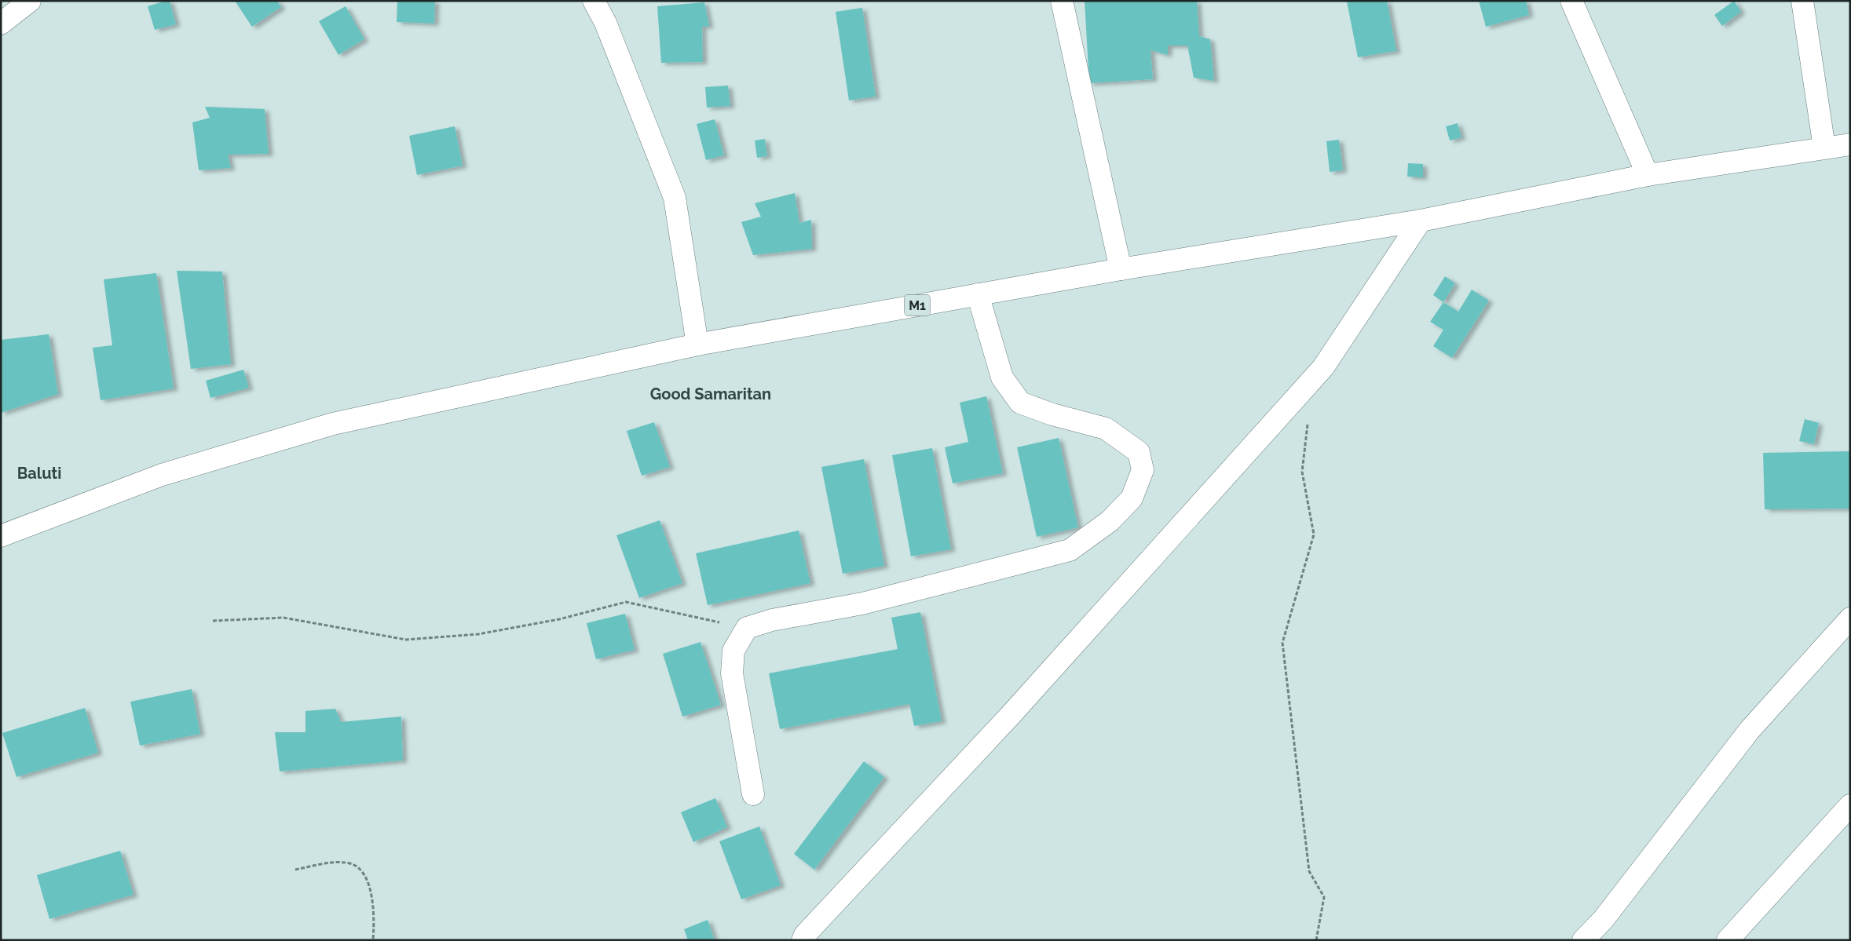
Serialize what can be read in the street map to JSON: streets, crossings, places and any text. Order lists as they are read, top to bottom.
{
  "streets": {
    "main road": ["M1"]
  },
  "districts": ["Good Samaritan", "Baluti"]
}
